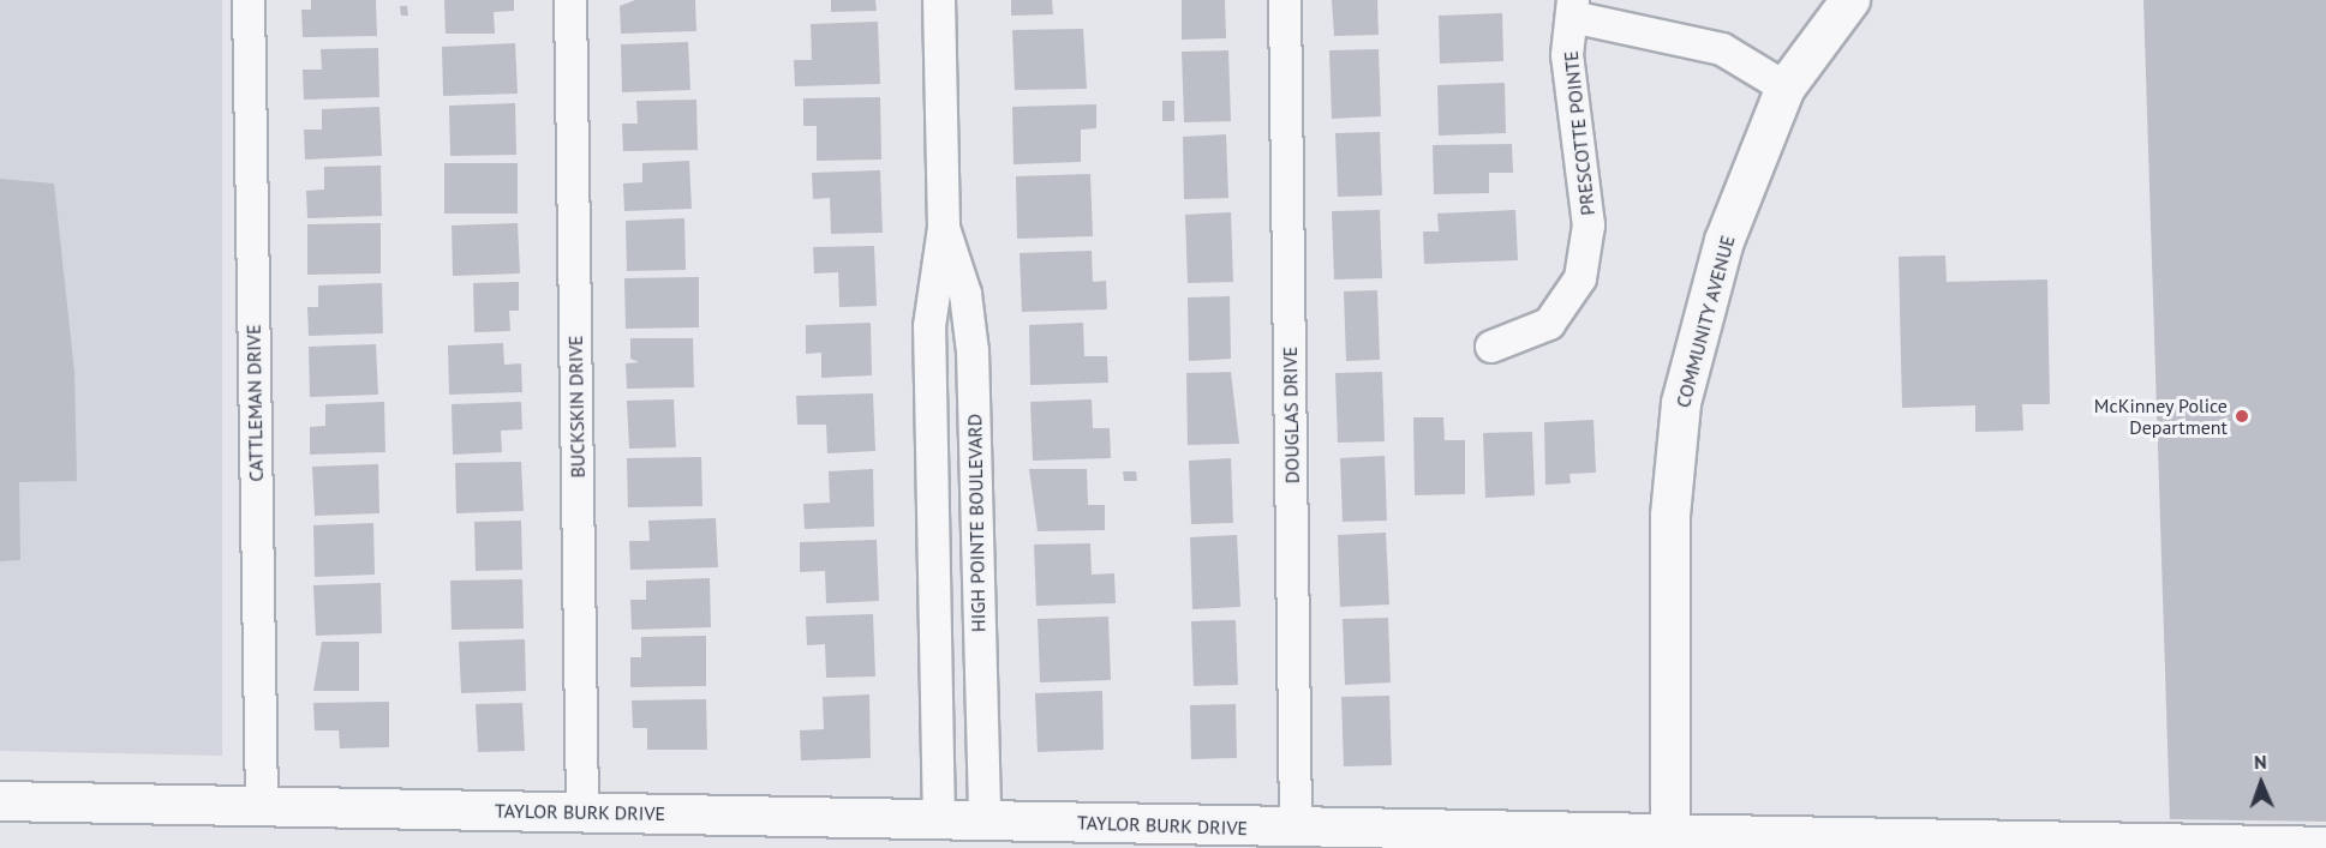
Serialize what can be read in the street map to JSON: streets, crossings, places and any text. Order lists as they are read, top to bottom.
{
  "streets": {
    "street": [
      "PRESCOTTE POINTE",
      "COMMUNITY AVENUE",
      "CATTLEMAN DRIVE",
      "BUCKSKIN DRIVE",
      "DOUGLAS DRIVE",
      "HIGH POINTE BOULEVARD",
      "TAYLOR BURK DRIVE"
    ]
  },
  "crossings": [
    ["COMMUNITY AVENUE", "TAYLOR BURK DRIVE"],
    ["CATTLEMAN DRIVE", "TAYLOR BURK DRIVE"],
    ["BUCKSKIN DRIVE", "TAYLOR BURK DRIVE"],
    ["DOUGLAS DRIVE", "TAYLOR BURK DRIVE"],
    ["HIGH POINTE BOULEVARD", "TAYLOR BURK DRIVE"]
  ],
  "places": ["McKinney Police Department"],
  "north": "top"
}
